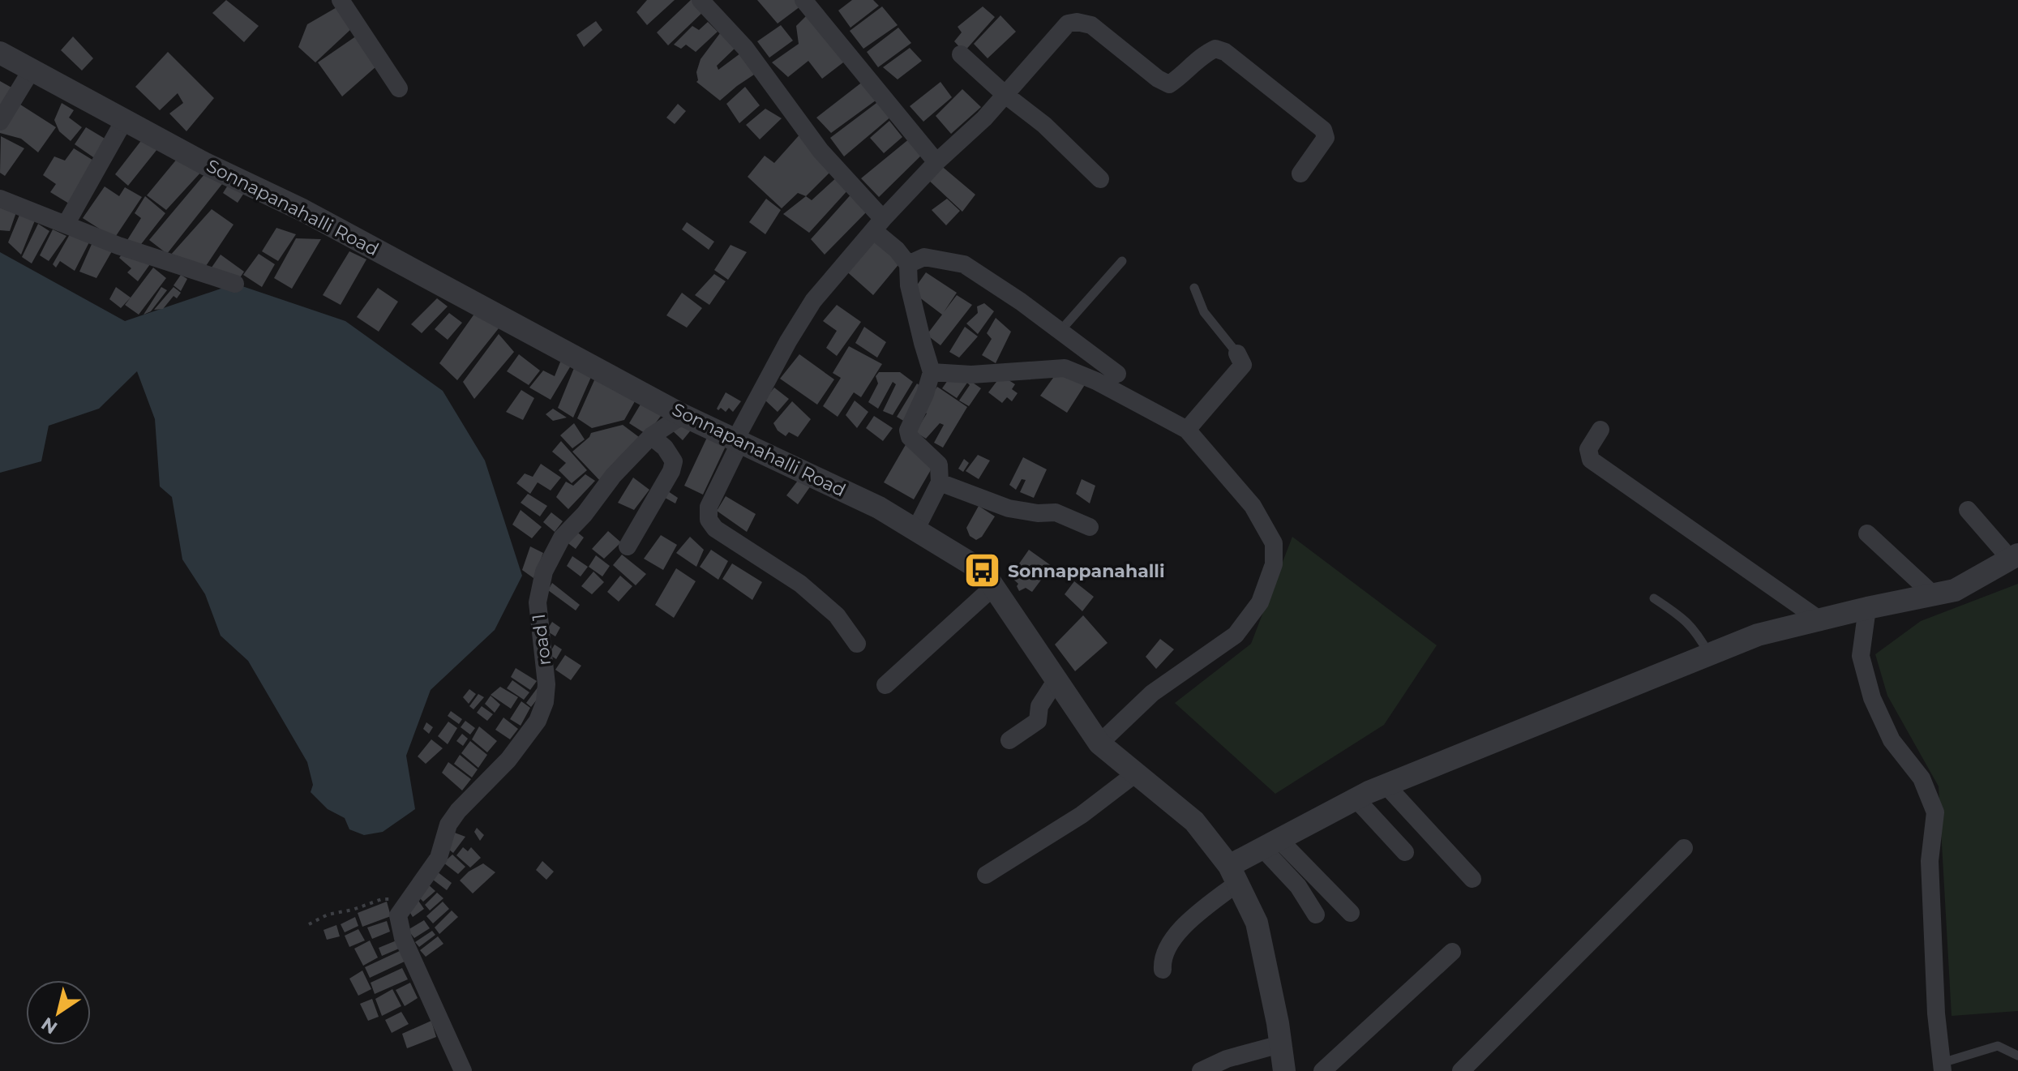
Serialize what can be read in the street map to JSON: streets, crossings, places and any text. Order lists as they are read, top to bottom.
{
  "streets": {
    "street": ["Sonnapanahalli Road", "road 1"]
  },
  "crossings": [
    ["Sonnapanahalli Road", "road 1"]
  ],
  "places": {
    "bus stop": ["Sonnappanahalli"]
  },
  "north": "bottom left"
}
